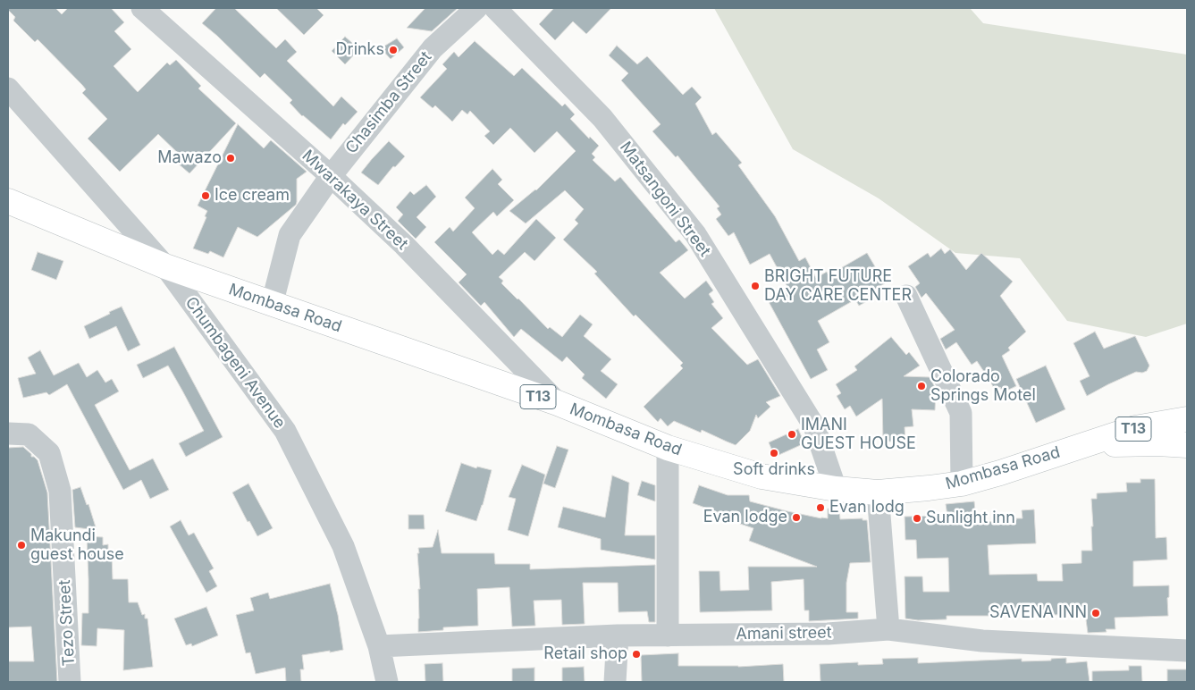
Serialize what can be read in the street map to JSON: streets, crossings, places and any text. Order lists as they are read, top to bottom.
{
  "streets": {
    "highway": ["Mombasa Road", "T13"],
    "street": [
      "Chasimba Street",
      "Matsangoni Street",
      "Mwarakaya Street",
      "Chumbageni Avenue",
      "Tezo Street",
      "Amani street"
    ]
  },
  "crossings": [
    ["Chasimba Street", "Mwarakaya Street"],
    ["Chasimba Street", "Mombasa Road"],
    ["Matsangoni Street", "Mombasa Road"],
    ["Mwarakaya Street", "Mombasa Road"],
    ["Mombasa Road", "Chumbageni Avenue"],
    ["Chumbageni Avenue", "Amani street"]
  ],
  "places": [
    "Drinks",
    "Mawazo",
    "Ice cream",
    "BRIGHT FUTURE DAY CARE CENTER",
    "Colorado Springs Motel",
    "IMANI GUEST HOUSE",
    "Soft drinks",
    "Evan lodg",
    "Evan lodge",
    "Sunlight inn",
    "Makundi guest house",
    "SAVENA INN",
    "Retail shop"
  ]
}
